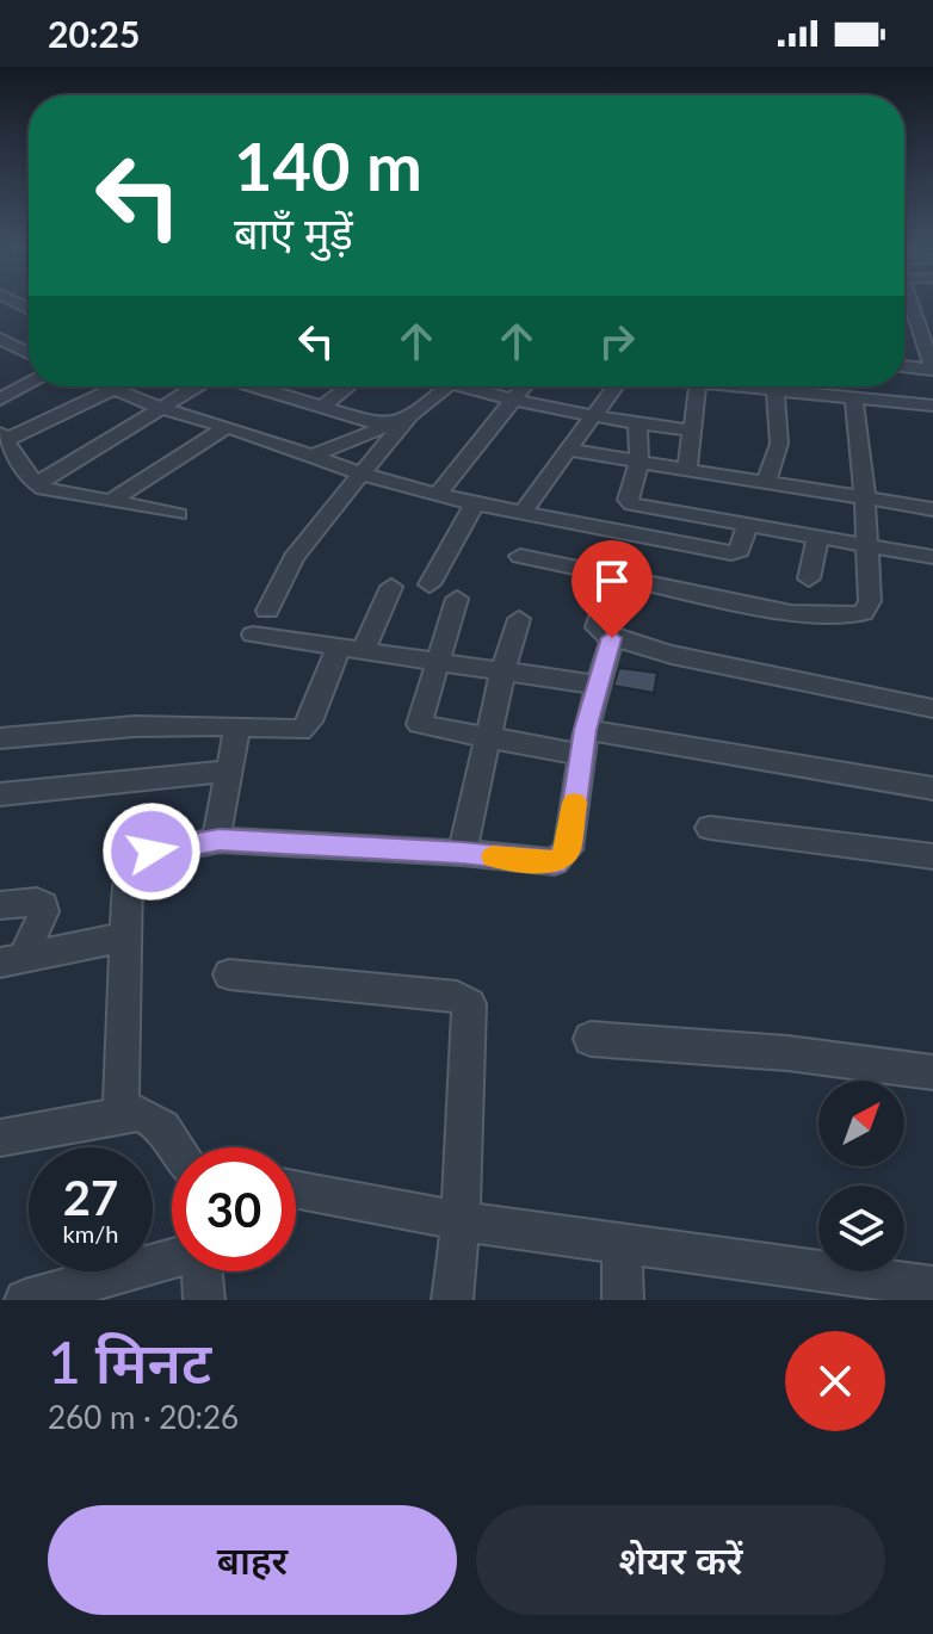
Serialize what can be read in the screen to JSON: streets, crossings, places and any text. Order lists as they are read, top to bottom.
{
  "north": "top right",
  "page": {
    "status": "20:25",
    "turn": ["140 m", "बाएँ मुड़ें"],
    "speed": "27 km/h",
    "limit": "30",
    "heading": ["1 मिनट", "260 m · 20:26"],
    "buttons": ["बाहर", "शेयर करें"]
  }
}
